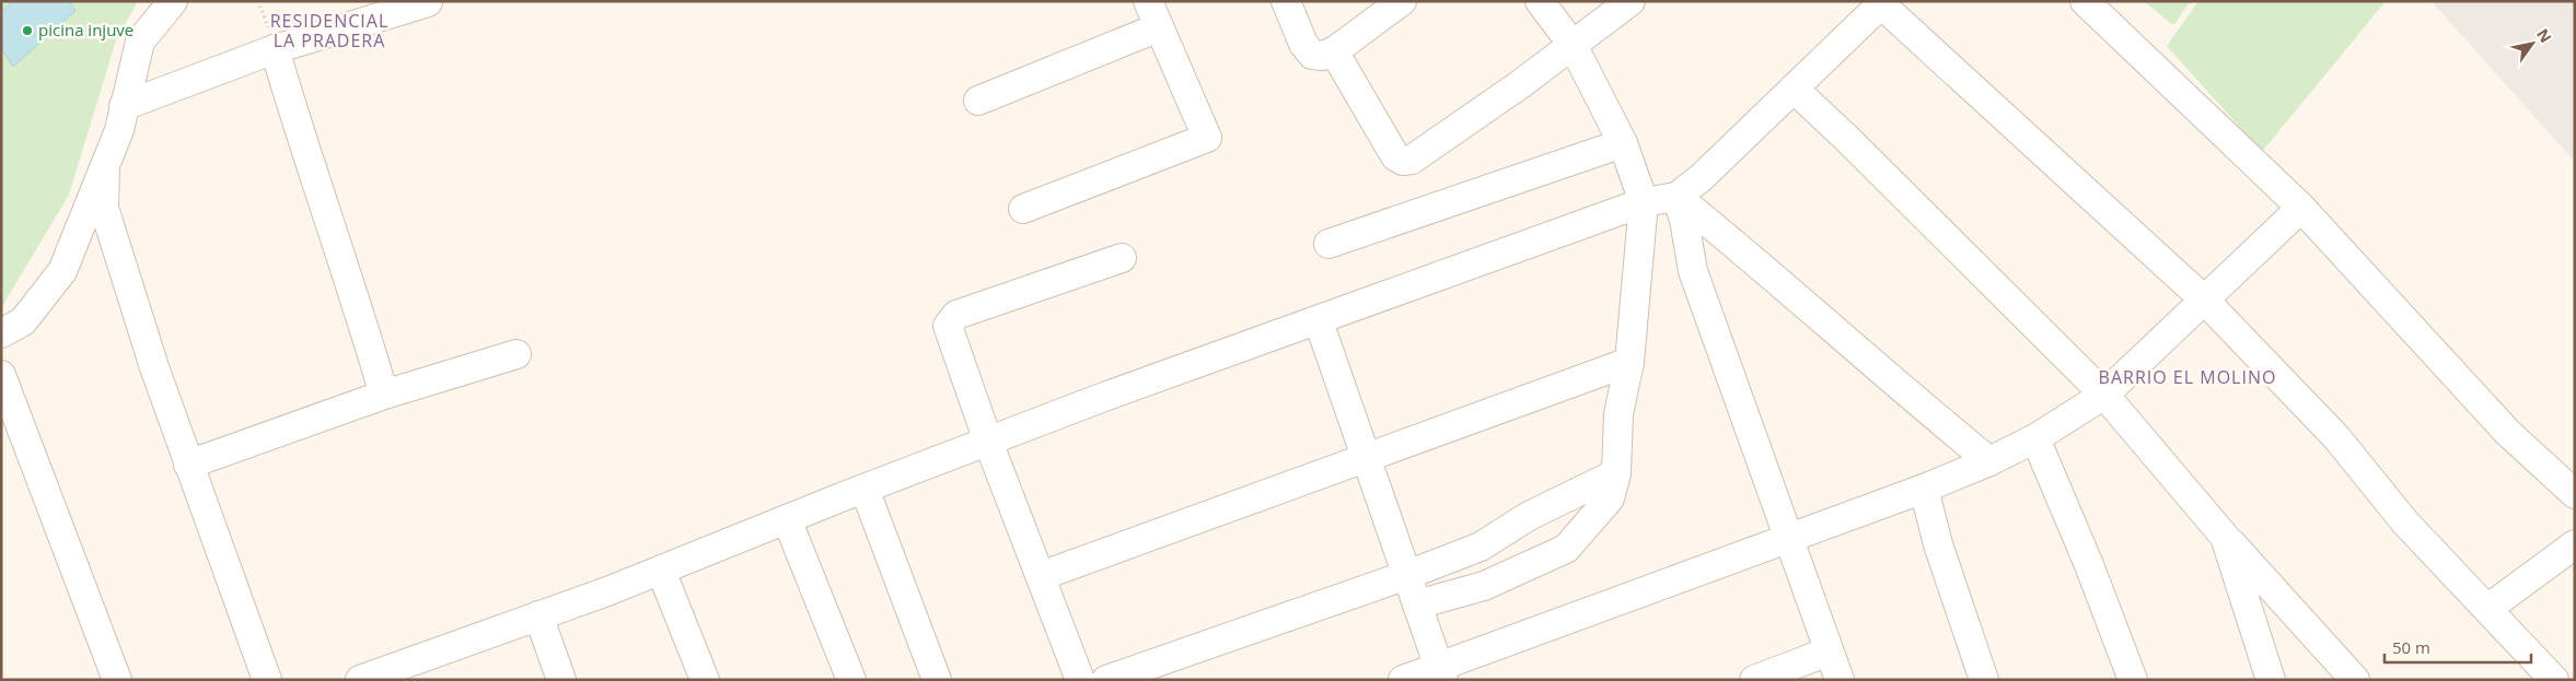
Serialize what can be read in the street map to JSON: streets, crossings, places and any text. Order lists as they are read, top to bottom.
{
  "districts": ["RESIDENCIAL LA PRADERA", "BARRIO EL MOLINO"],
  "places": ["picina injuve"],
  "scale_bar": "50 m",
  "north": "top right"
}
